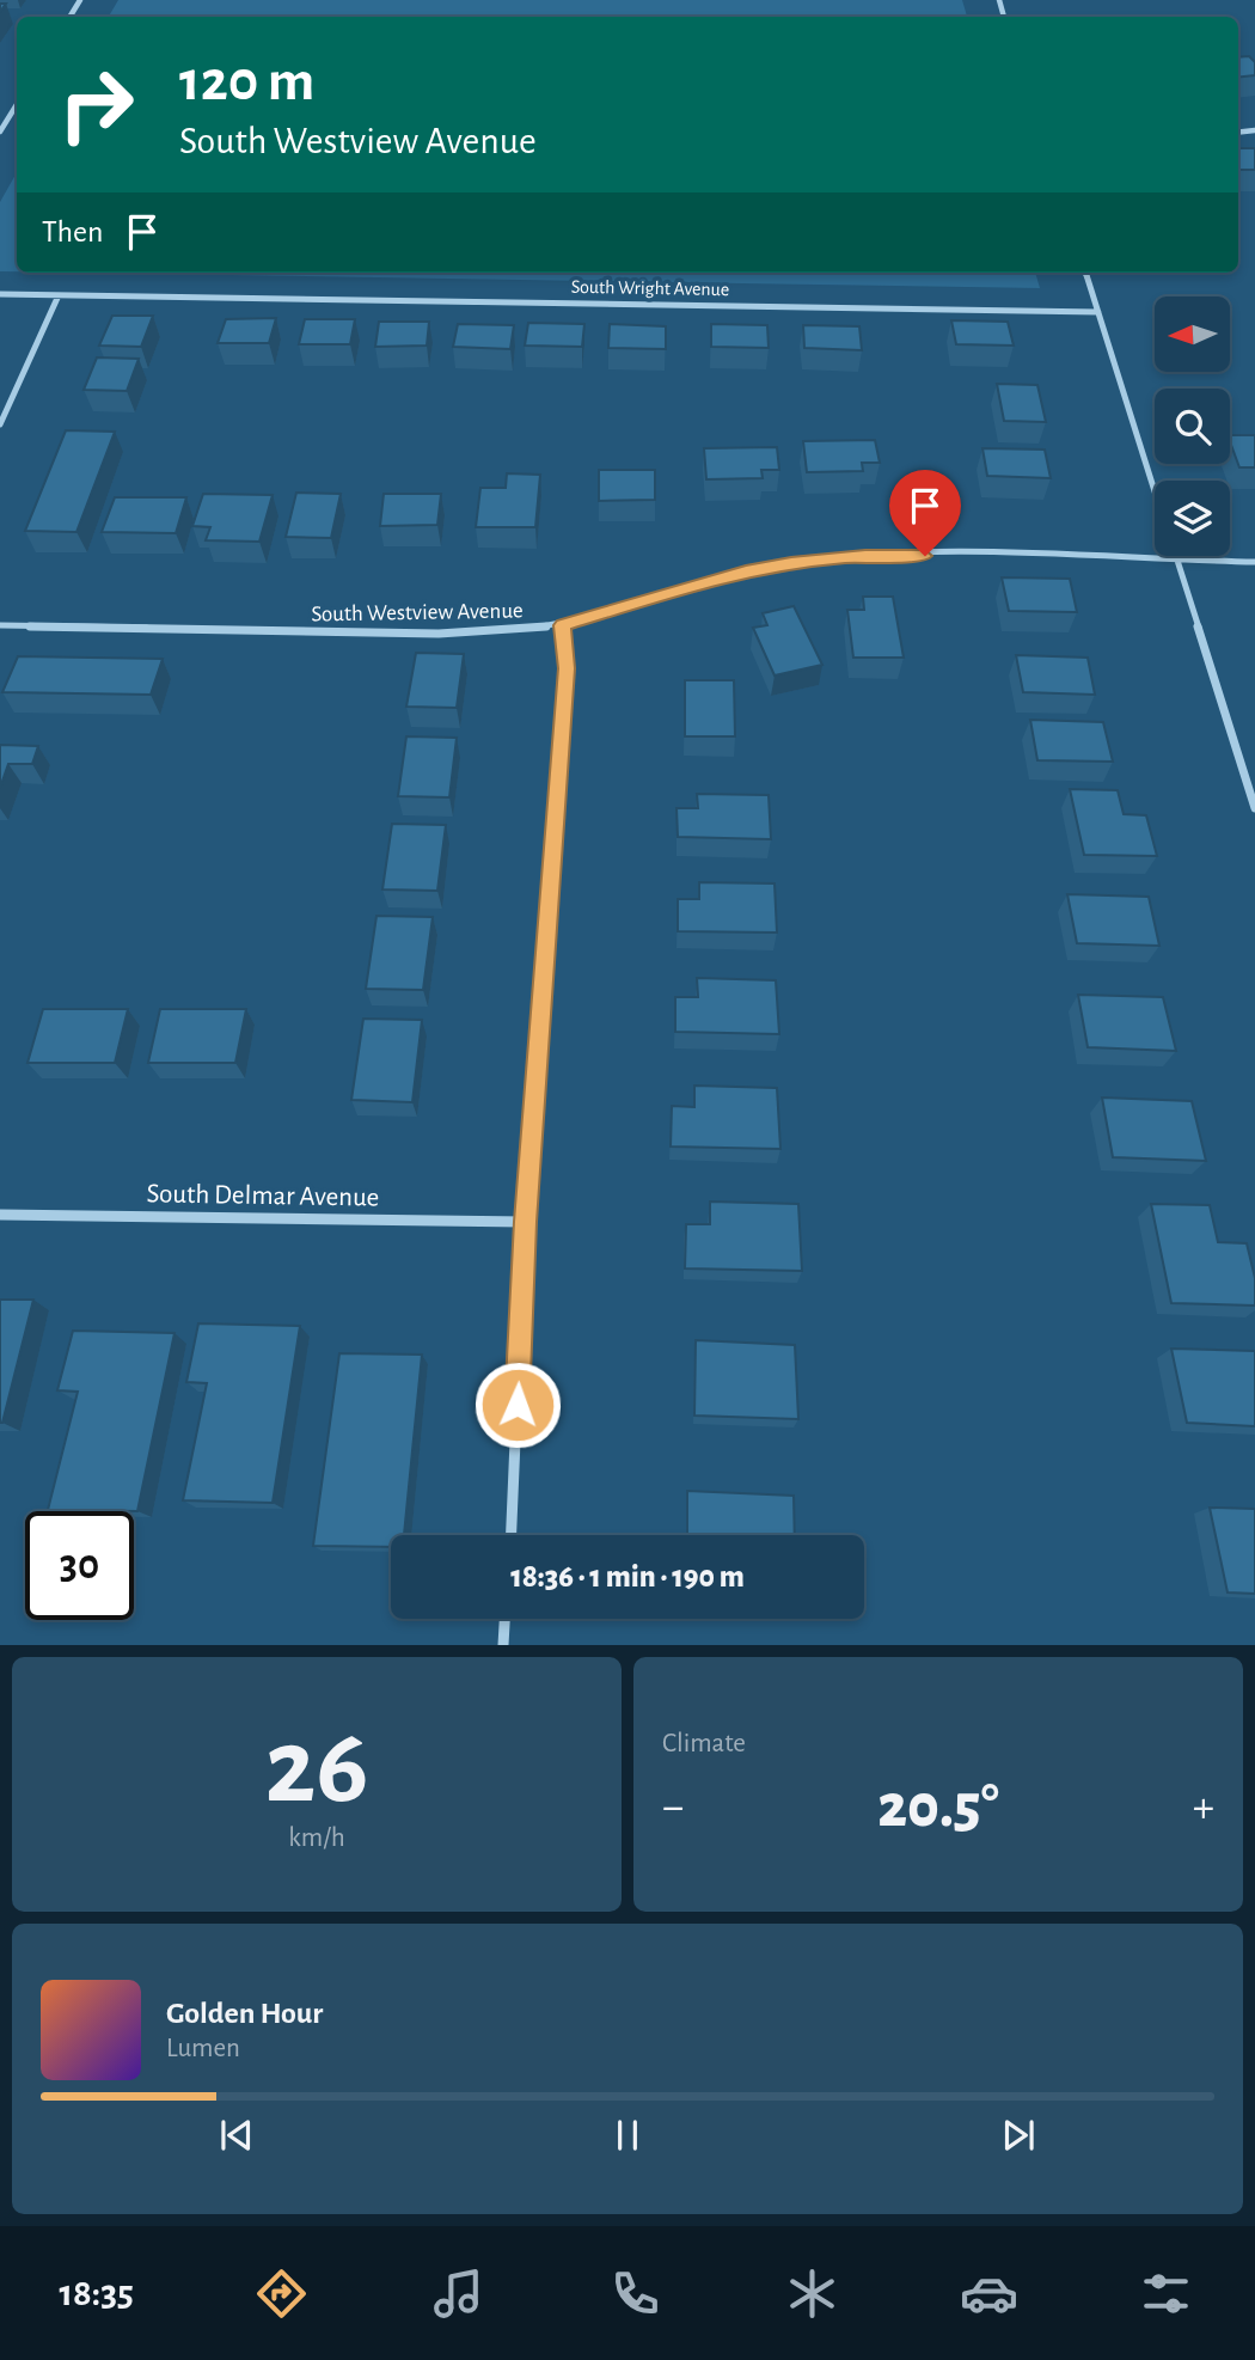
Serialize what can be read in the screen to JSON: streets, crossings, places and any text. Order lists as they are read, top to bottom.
{
  "streets": {
    "street": ["South Wright Avenue", "South Westview Avenue", "South Delmar Avenue"]
  },
  "north": "left",
  "page": {
    "turn": ["120 m", "South Westview Avenue"],
    "then": "Then",
    "limit": "30",
    "trip": "18:36 · 1 min · 190 m",
    "tile": [
      ["26", "km/h"],
      "Climate"
    ],
    "heat": ["−", "20.5°", "+"],
    "song": ["Golden Hour", "Lumen"],
    "tabs": "18:35"
  }
}
